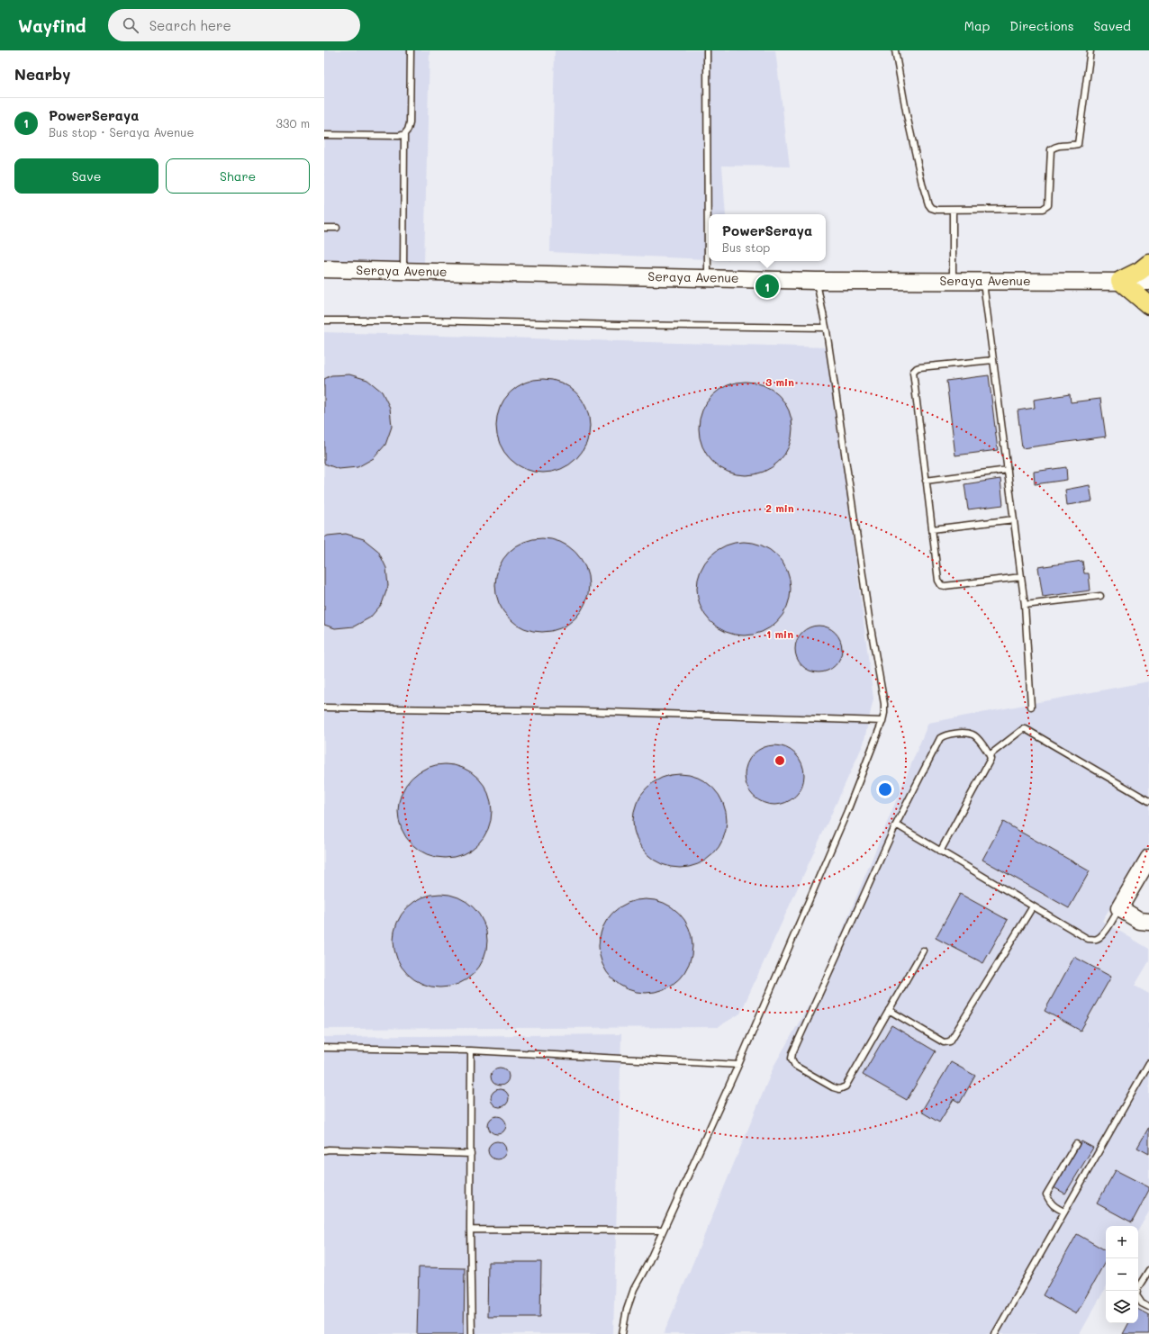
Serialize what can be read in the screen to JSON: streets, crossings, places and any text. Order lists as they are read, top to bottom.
{
  "streets": {
    "street": ["Seraya Avenue"]
  },
  "page": {
    "header": "Wayfind",
    "search": "Search here",
    "nav": ["Map", "Directions", "Saved"],
    "heading": "Nearby",
    "list": [
      {
        "mark": "1",
        "name": "PowerSeraya",
        "note": "Bus stop · Seraya Avenue",
        "value": "330 m"
      }
    ],
    "buttons": ["Save", "Share"],
    "popup": ["PowerSeraya", "Bus stop"],
    "pins": "1",
    "map_buttons": ["+", "−"]
  },
  "rings": ["3 min", "2 min", "1 min"]
}
